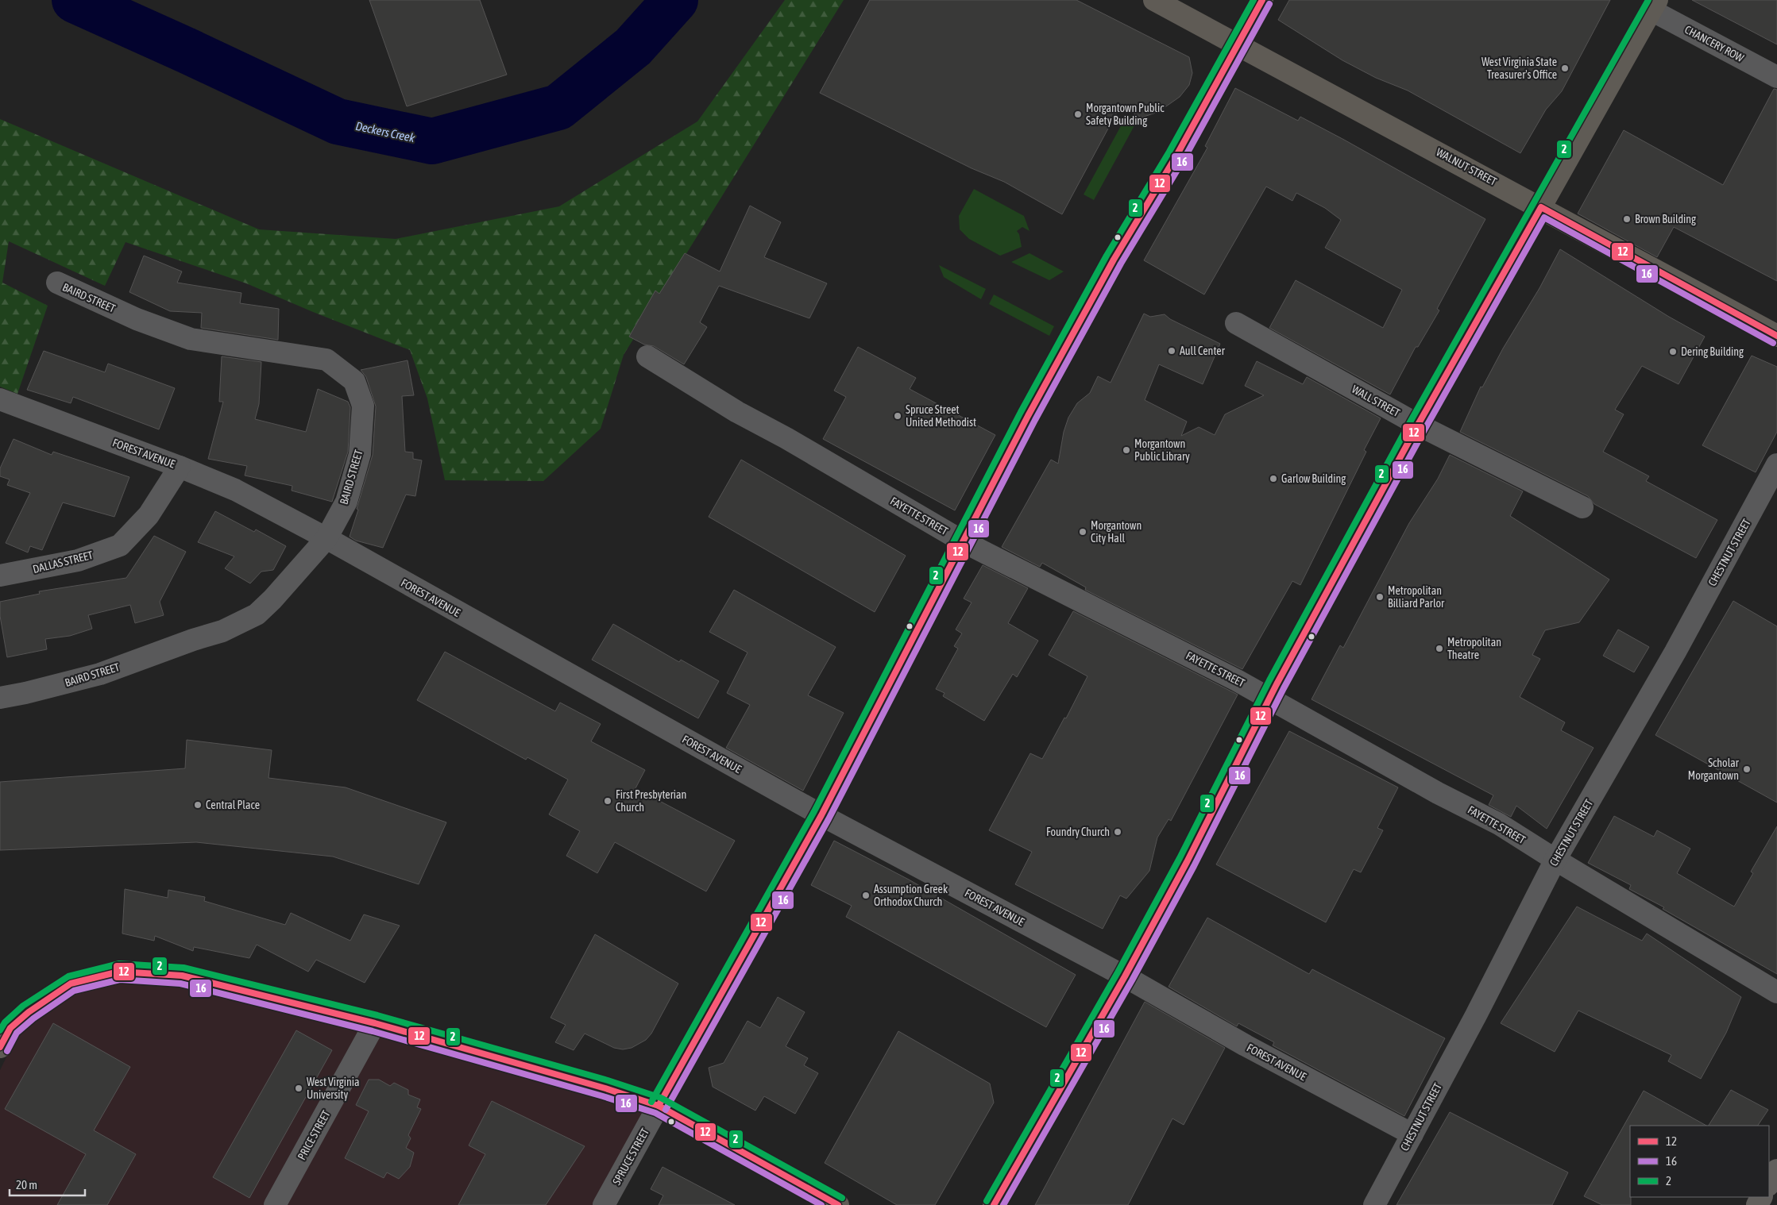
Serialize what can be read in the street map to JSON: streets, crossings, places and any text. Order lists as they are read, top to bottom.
{
  "streets": {
    "main road": ["WALNUT STREET", "SPRUCE STREET"],
    "street": [
      "CHANCERY ROW",
      "BAIRD STREET",
      "WALL STREET",
      "FOREST AVENUE",
      "FAYETTE STREET",
      "CHESTNUT STREET",
      "DALLAS STREET",
      "PRICE STREET"
    ]
  },
  "crossings": [
    ["WALNUT STREET", "SPRUCE STREET"],
    ["BAIRD STREET", "FOREST AVENUE"],
    ["FOREST AVENUE", "CHESTNUT STREET"],
    ["FOREST AVENUE", "DALLAS STREET"],
    ["FOREST AVENUE", "SPRUCE STREET"],
    ["FAYETTE STREET", "CHESTNUT STREET"],
    ["FAYETTE STREET", "SPRUCE STREET"]
  ],
  "water": ["Deckers Creek"],
  "places": [
    "West Virginia State Treasurer's Office",
    "Morgantown Public Safety Building",
    "Brown Building",
    "Aull Center",
    "Dering Building",
    "Spruce Street United Methodist",
    "Morgantown Public Library",
    "Garlow Building",
    "Morgantown City Hall",
    "Metropolitan Billiard Parlor",
    "Metropolitan Theatre",
    "Scholar Morgantown",
    "First Presbyterian Church",
    "Central Place",
    "Foundry Church",
    "Assumption Greek Orthodox Church",
    "West Virginia University"
  ],
  "lines": ["transit line 12", "transit line 2", "transit line 16"],
  "legend": ["12", "16", "2"],
  "scale_bar": "20 m"
}
